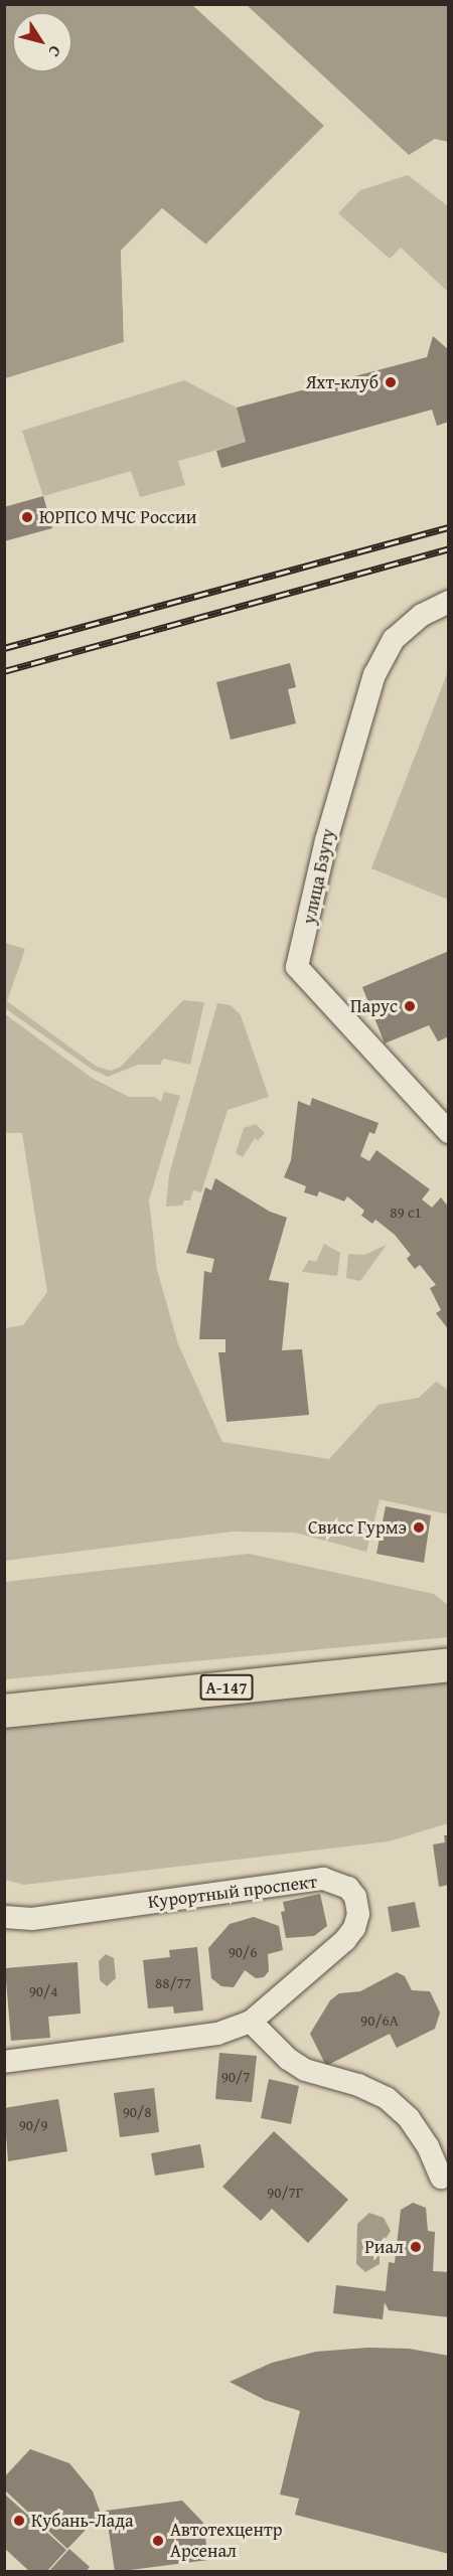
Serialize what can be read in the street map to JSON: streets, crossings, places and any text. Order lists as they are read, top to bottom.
{
  "streets": {
    "main road": ["А-147"],
    "street": ["улица Бзугу", "Курортный проспект"]
  },
  "places": [
    "Яхт-клуб",
    "ЮРПСО МЧС России",
    "Парус",
    "Свисс Гурмэ",
    "Риал",
    "Кубань-Лада",
    "Автотехцентр Арсенал"
  ],
  "house_numbers": [
    "89 с1",
    "90/6",
    "88/77",
    "90/4",
    "90/6А",
    "90/7",
    "90/8",
    "90/9",
    "90/7Г"
  ],
  "north": "bottom right"
}
